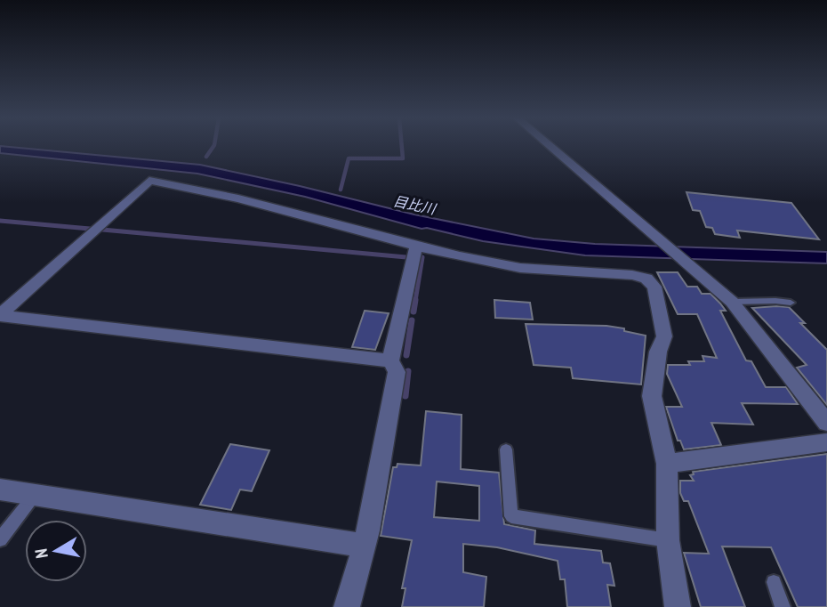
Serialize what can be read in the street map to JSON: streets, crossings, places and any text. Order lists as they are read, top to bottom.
{
  "water": ["目比川"],
  "north": "left"
}
